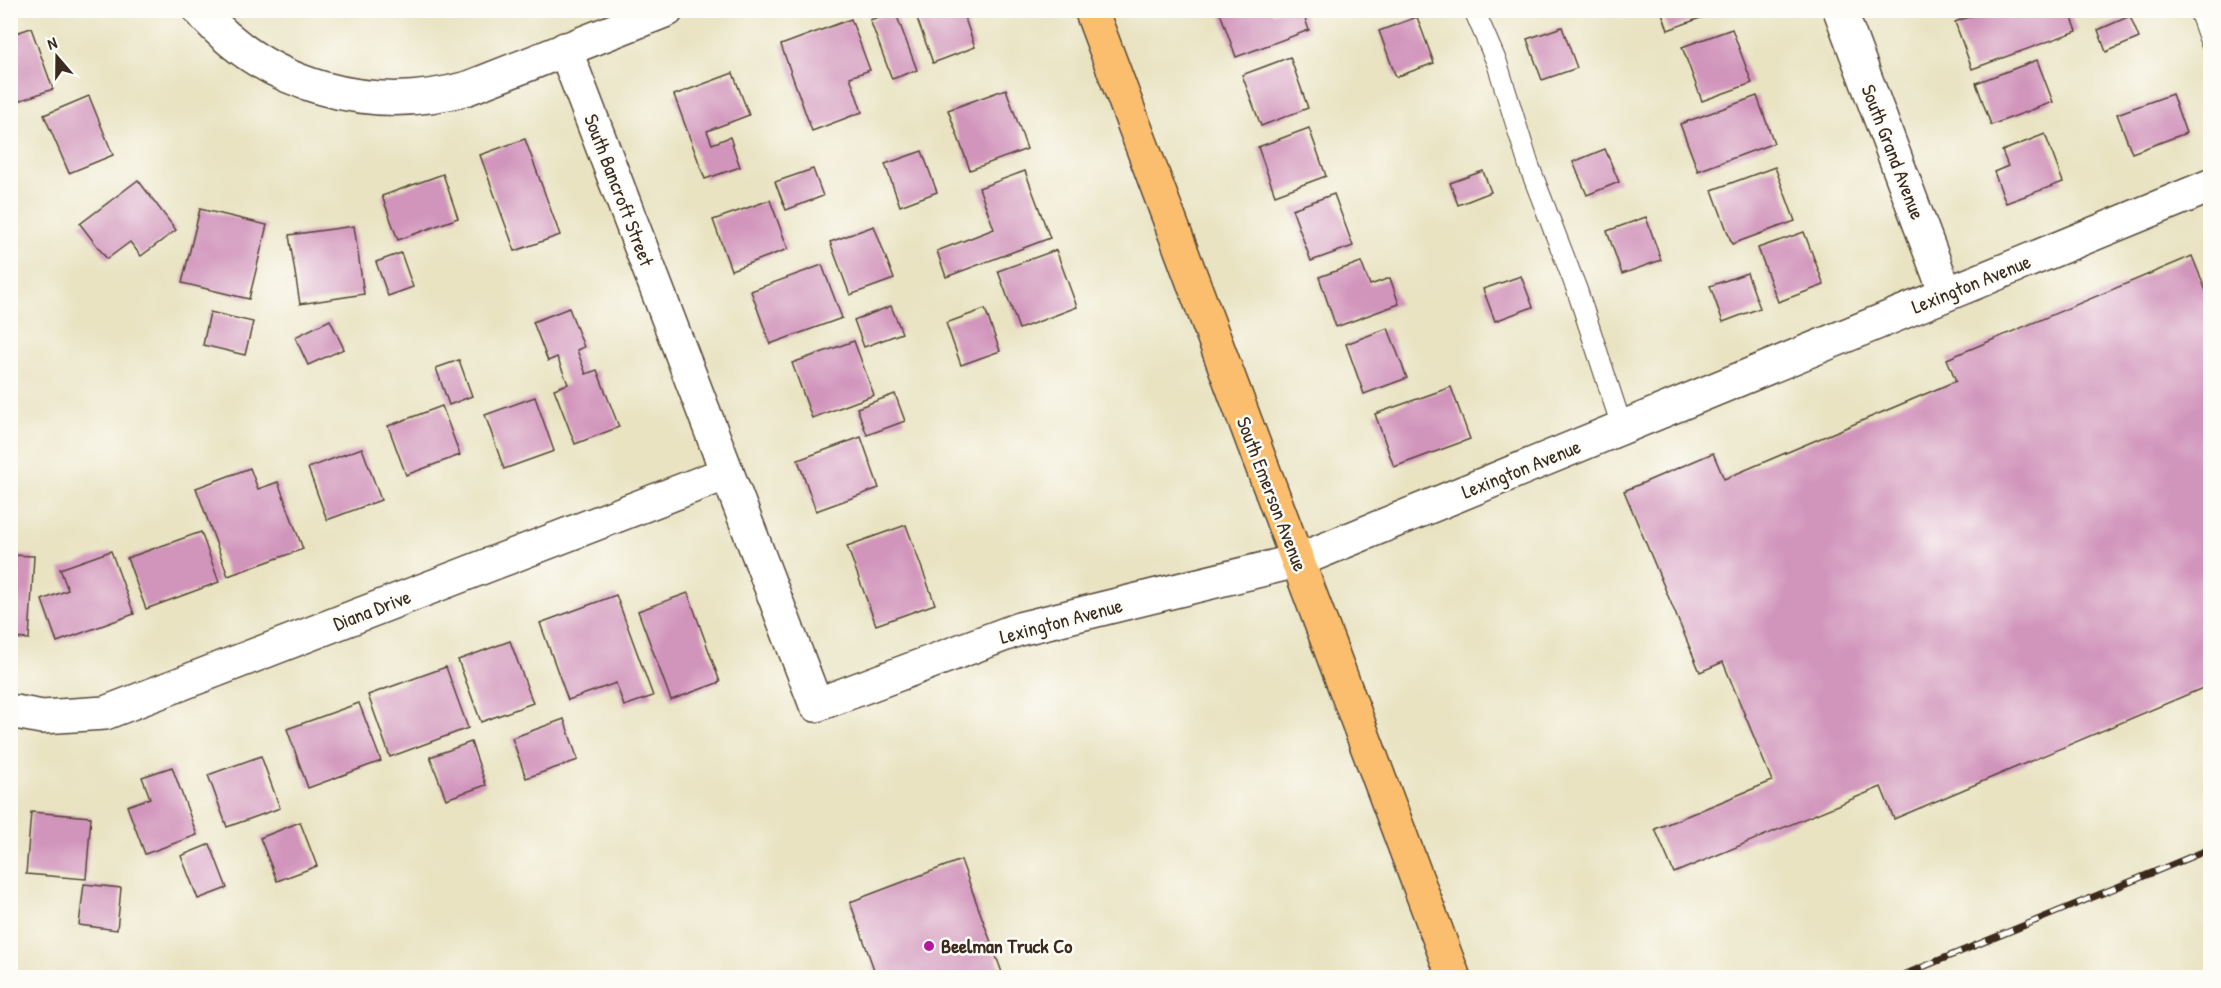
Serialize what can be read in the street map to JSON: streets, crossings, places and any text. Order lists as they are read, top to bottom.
{
  "streets": {
    "main road": ["South Emerson Avenue"],
    "street": [
      "South Grand Avenue",
      "South Bancroft Street",
      "Lexington Avenue",
      "Diana Drive"
    ]
  },
  "crossings": [
    ["South Grand Avenue", "Lexington Avenue"],
    ["South Bancroft Street", "Lexington Avenue"],
    ["South Bancroft Street", "Diana Drive"],
    ["Lexington Avenue", "South Emerson Avenue"]
  ],
  "places": ["Beelman Truck Co"],
  "north": "top"
}
